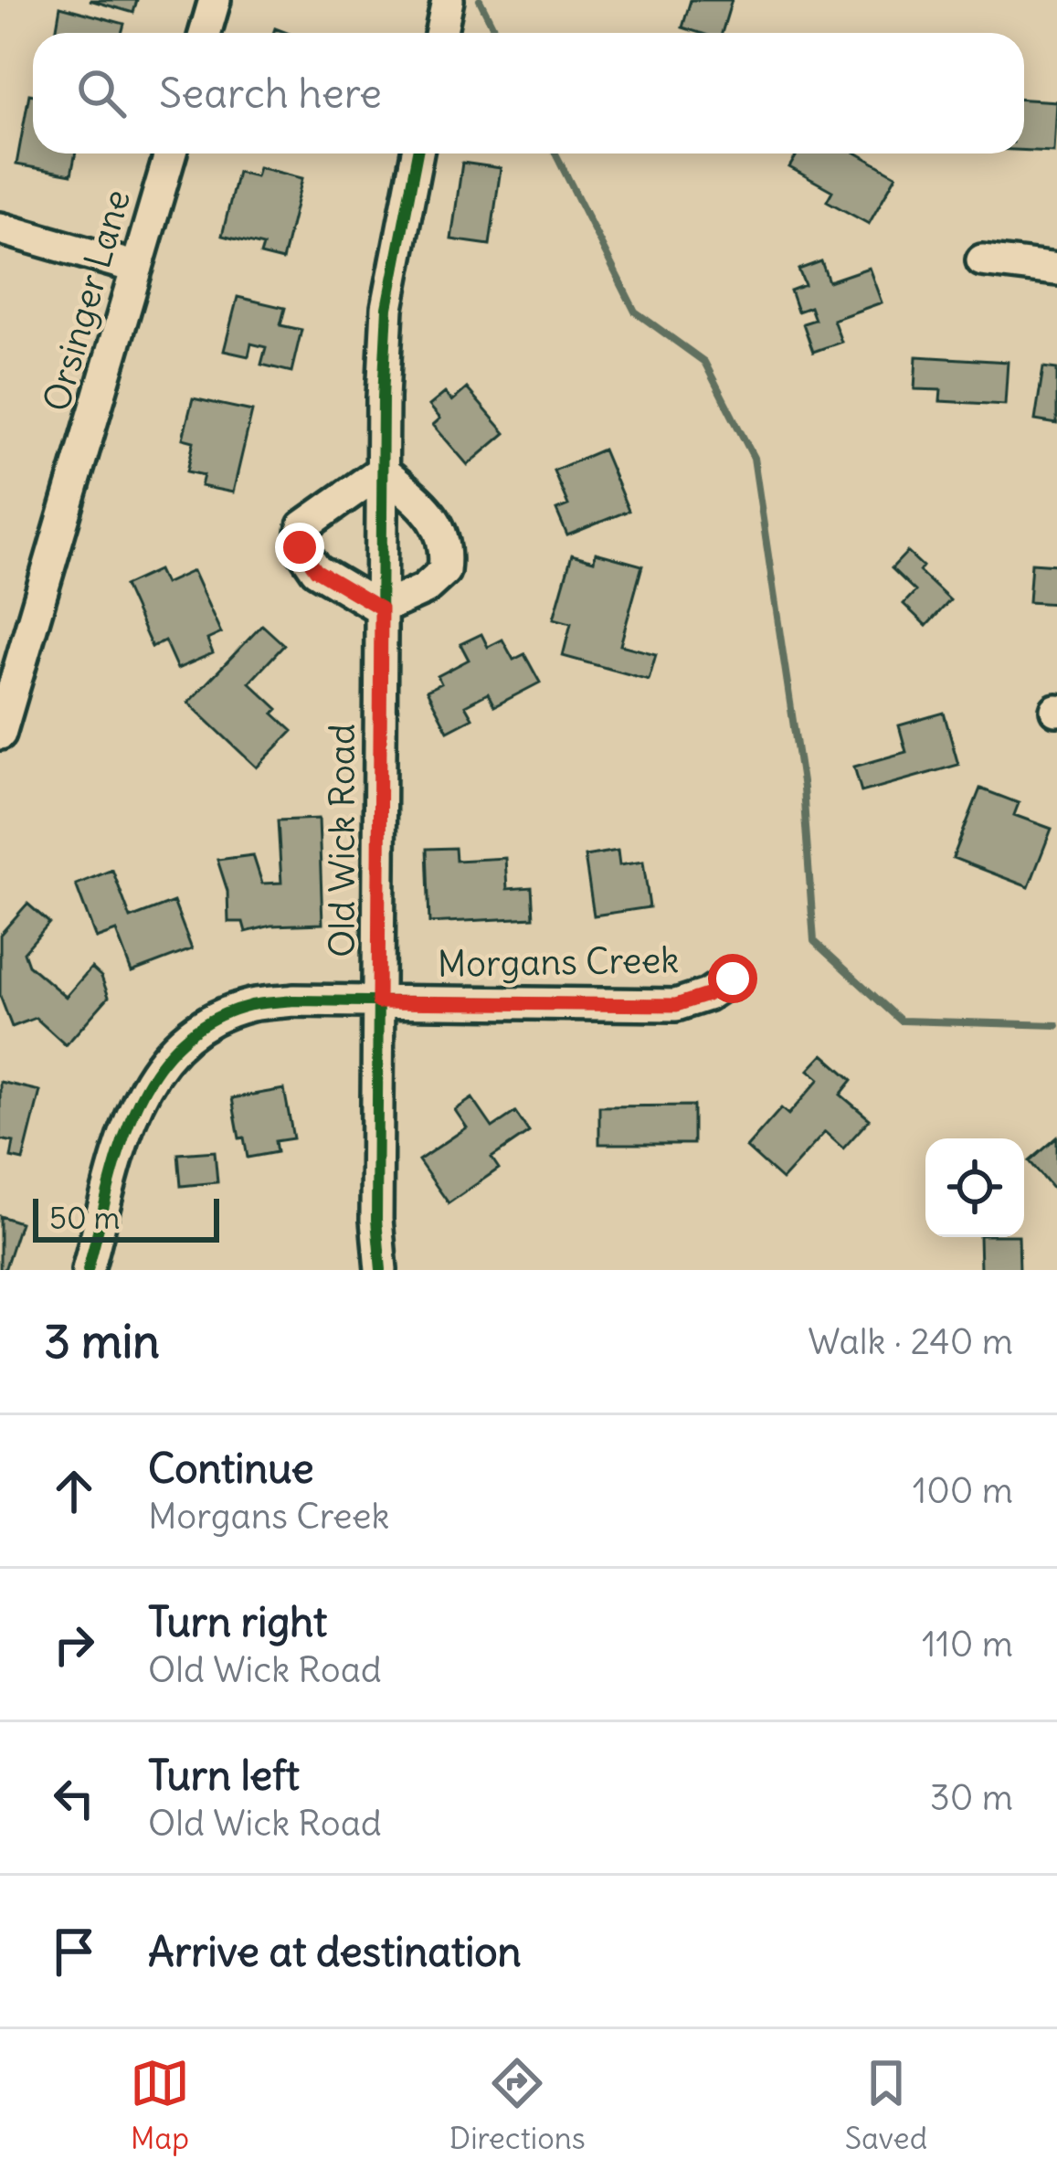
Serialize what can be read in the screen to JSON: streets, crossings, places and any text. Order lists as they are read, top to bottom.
{
  "streets": {
    "street": ["Orsinger Lane", "Old Wick Road", "Morgans Creek"]
  },
  "crossings": [
    ["Old Wick Road", "Morgans Creek"]
  ],
  "scale_bar": "50 m",
  "page": {
    "search": "Search here",
    "scale": "50 m",
    "heading": ["3 min", "Walk · 240 m"],
    "list": [
      ["Continue", "Morgans Creek", "100 m"],
      ["Turn right", "Old Wick Road", "110 m"],
      ["Turn left", "Old Wick Road", "30 m"],
      "Arrive at destination"
    ],
    "nav": ["Map", "Directions", "Saved"]
  }
}
